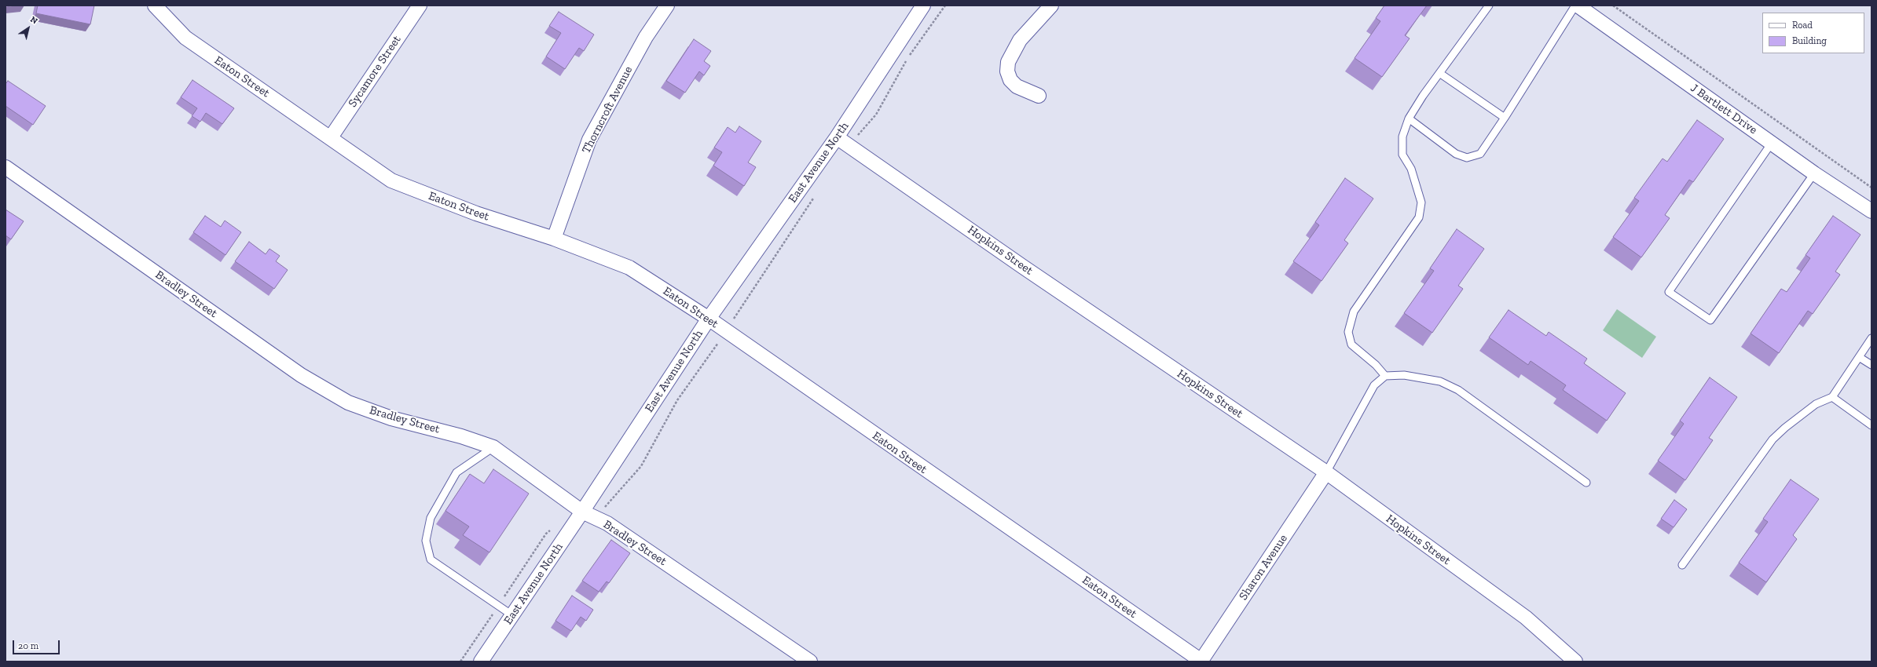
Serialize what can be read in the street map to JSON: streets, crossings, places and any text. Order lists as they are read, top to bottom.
{
  "streets": {
    "street": [
      "Sycamore Street",
      "Eaton Street",
      "J Bartlett Drive",
      "Thorncroft Avenue",
      "East Avenue North",
      "Hopkins Street",
      "Bradley Street",
      "Sharon Avenue"
    ]
  },
  "crossings": [
    ["Sycamore Street", "Eaton Street"],
    ["Eaton Street", "Thorncroft Avenue"],
    ["Eaton Street", "East Avenue North"],
    ["Eaton Street", "Sharon Avenue"],
    ["East Avenue North", "Hopkins Street"],
    ["East Avenue North", "Bradley Street"],
    ["Hopkins Street", "Sharon Avenue"]
  ],
  "legend": ["Road", "Building"],
  "scale_bar": "20 m",
  "north": "top right"
}
